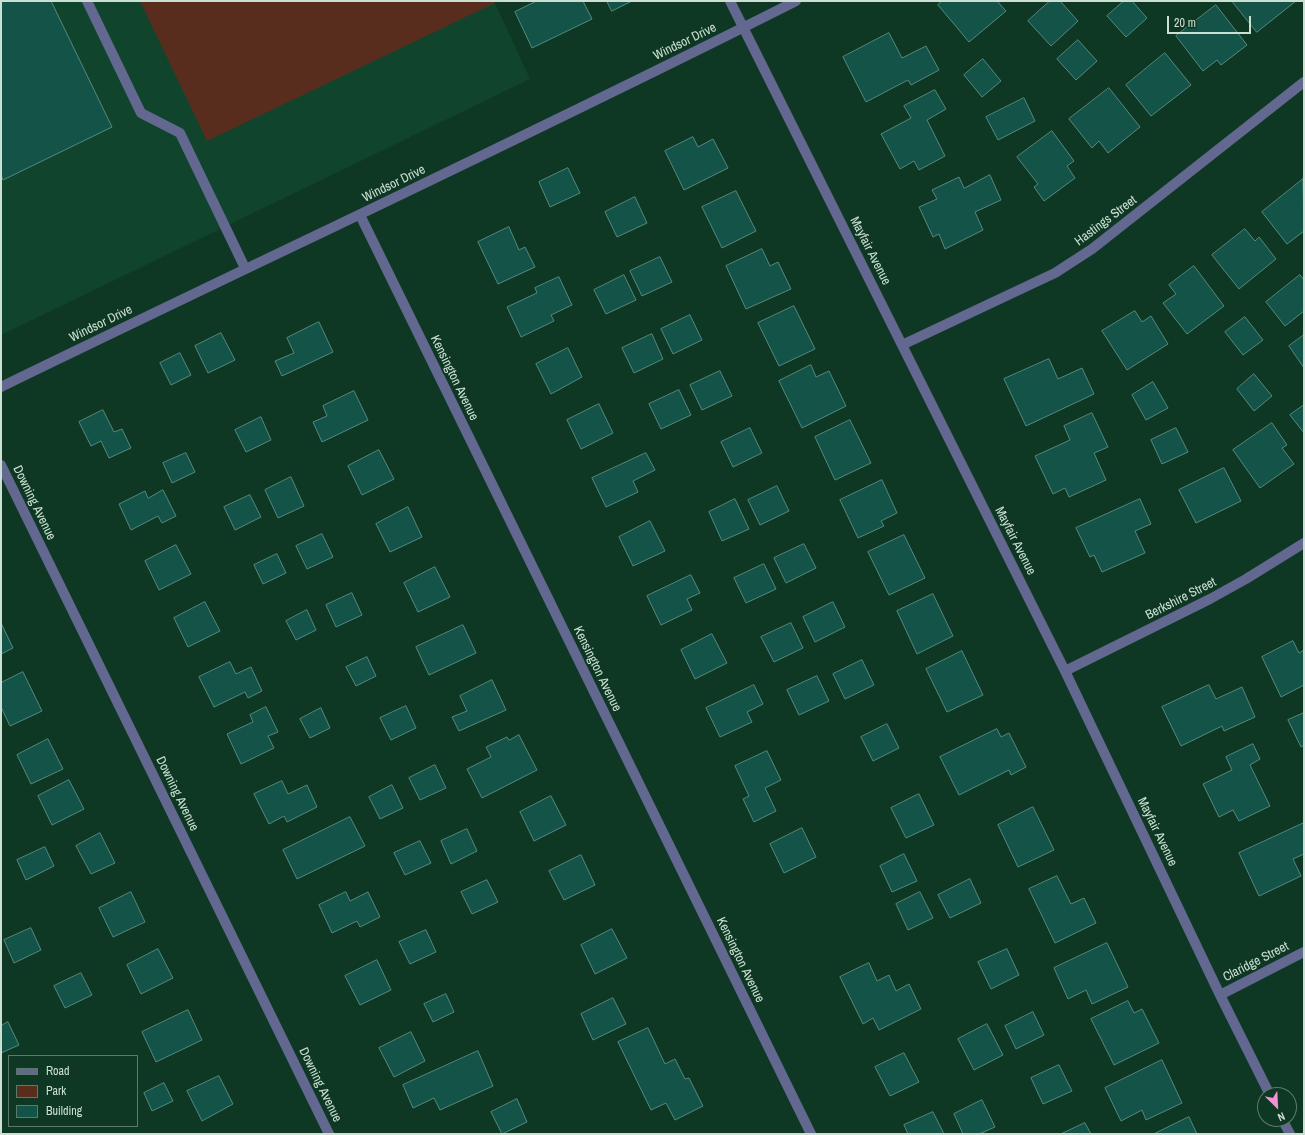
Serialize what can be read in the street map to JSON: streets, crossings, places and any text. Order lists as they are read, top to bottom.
{
  "streets": {
    "street": [
      "Windsor Drive",
      "Hastings Street",
      "Mayfair Avenue",
      "Kensington Avenue",
      "Downing Avenue",
      "Berkshire Street",
      "Claridge Street"
    ]
  },
  "crossings": [
    ["Windsor Drive", "Mayfair Avenue"],
    ["Windsor Drive", "Kensington Avenue"],
    ["Hastings Street", "Mayfair Avenue"],
    ["Mayfair Avenue", "Berkshire Street"],
    ["Mayfair Avenue", "Claridge Street"]
  ],
  "legend": ["Road", "Park", "Building"],
  "scale_bar": "20 m",
  "north": "bottom right"
}
